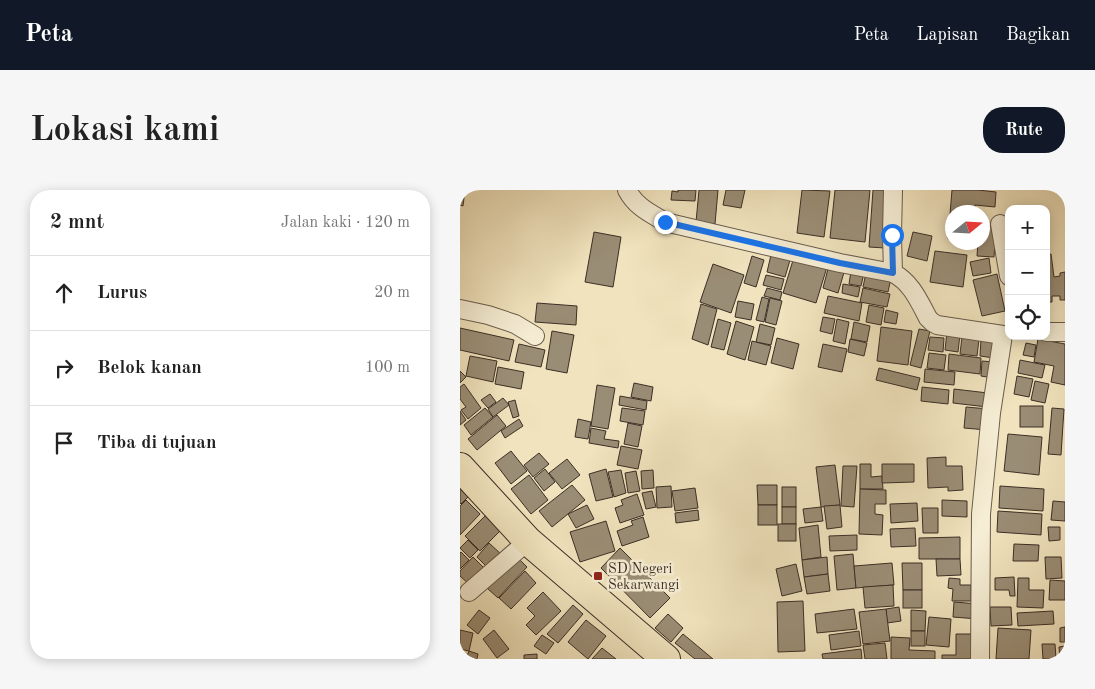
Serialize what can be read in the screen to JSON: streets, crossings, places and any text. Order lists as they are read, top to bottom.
{
  "places": {
    "transit": ["SD Negeri Sekarwangi"]
  },
  "north": "right",
  "page": {
    "header": "Peta",
    "nav": ["Peta", "Lapisan", "Bagikan"],
    "buttons": "Rute",
    "title": "Lokasi kami",
    "heading": ["2 mnt", "Jalan kaki · 120 m"],
    "map_buttons": ["+", "−"],
    "list": [
      ["Lurus", "20 m"],
      ["Belok kanan", "100 m"],
      "Tiba di tujuan"
    ]
  }
}
